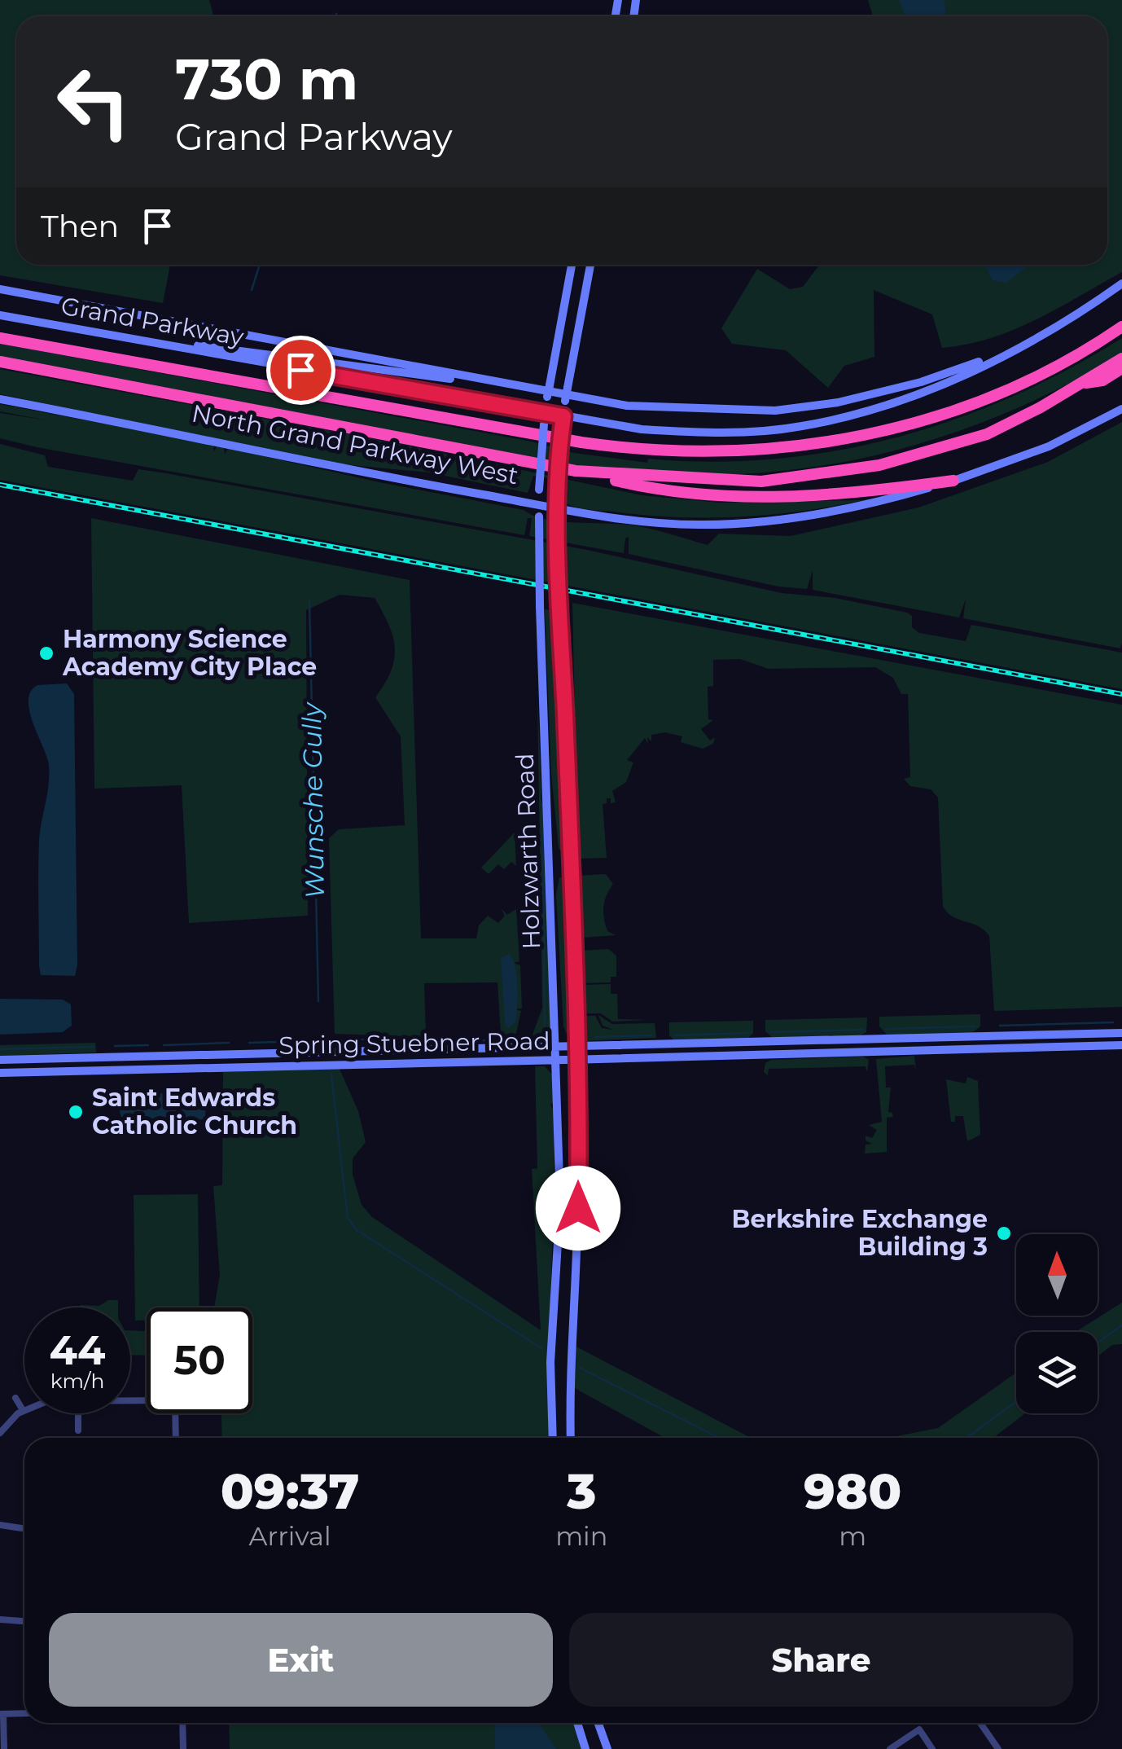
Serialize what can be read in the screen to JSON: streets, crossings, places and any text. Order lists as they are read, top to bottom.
{
  "streets": {
    "highway": ["North Grand Parkway West"],
    "main road": ["Grand Parkway", "Holzwarth Road", "Spring Stuebner Road"]
  },
  "crossings": [
    ["Grand Parkway", "Holzwarth Road"],
    ["North Grand Parkway West", "Holzwarth Road"],
    ["Holzwarth Road", "Spring Stuebner Road"]
  ],
  "water": ["Wunsche Gully"],
  "places": ["Harmony Science Academy City Place", "Saint Edwards Catholic Church", "Berkshire Exchange Building 3"],
  "north": "top",
  "page": {
    "turn": ["730 m", "Grand Parkway"],
    "then": "Then",
    "speed": "44 km/h",
    "limit": "50",
    "eta": [
      "09:37",
      "Arrival",
      "3",
      "min",
      "980",
      "m"
    ],
    "buttons": ["Exit", "Share"]
  }
}
